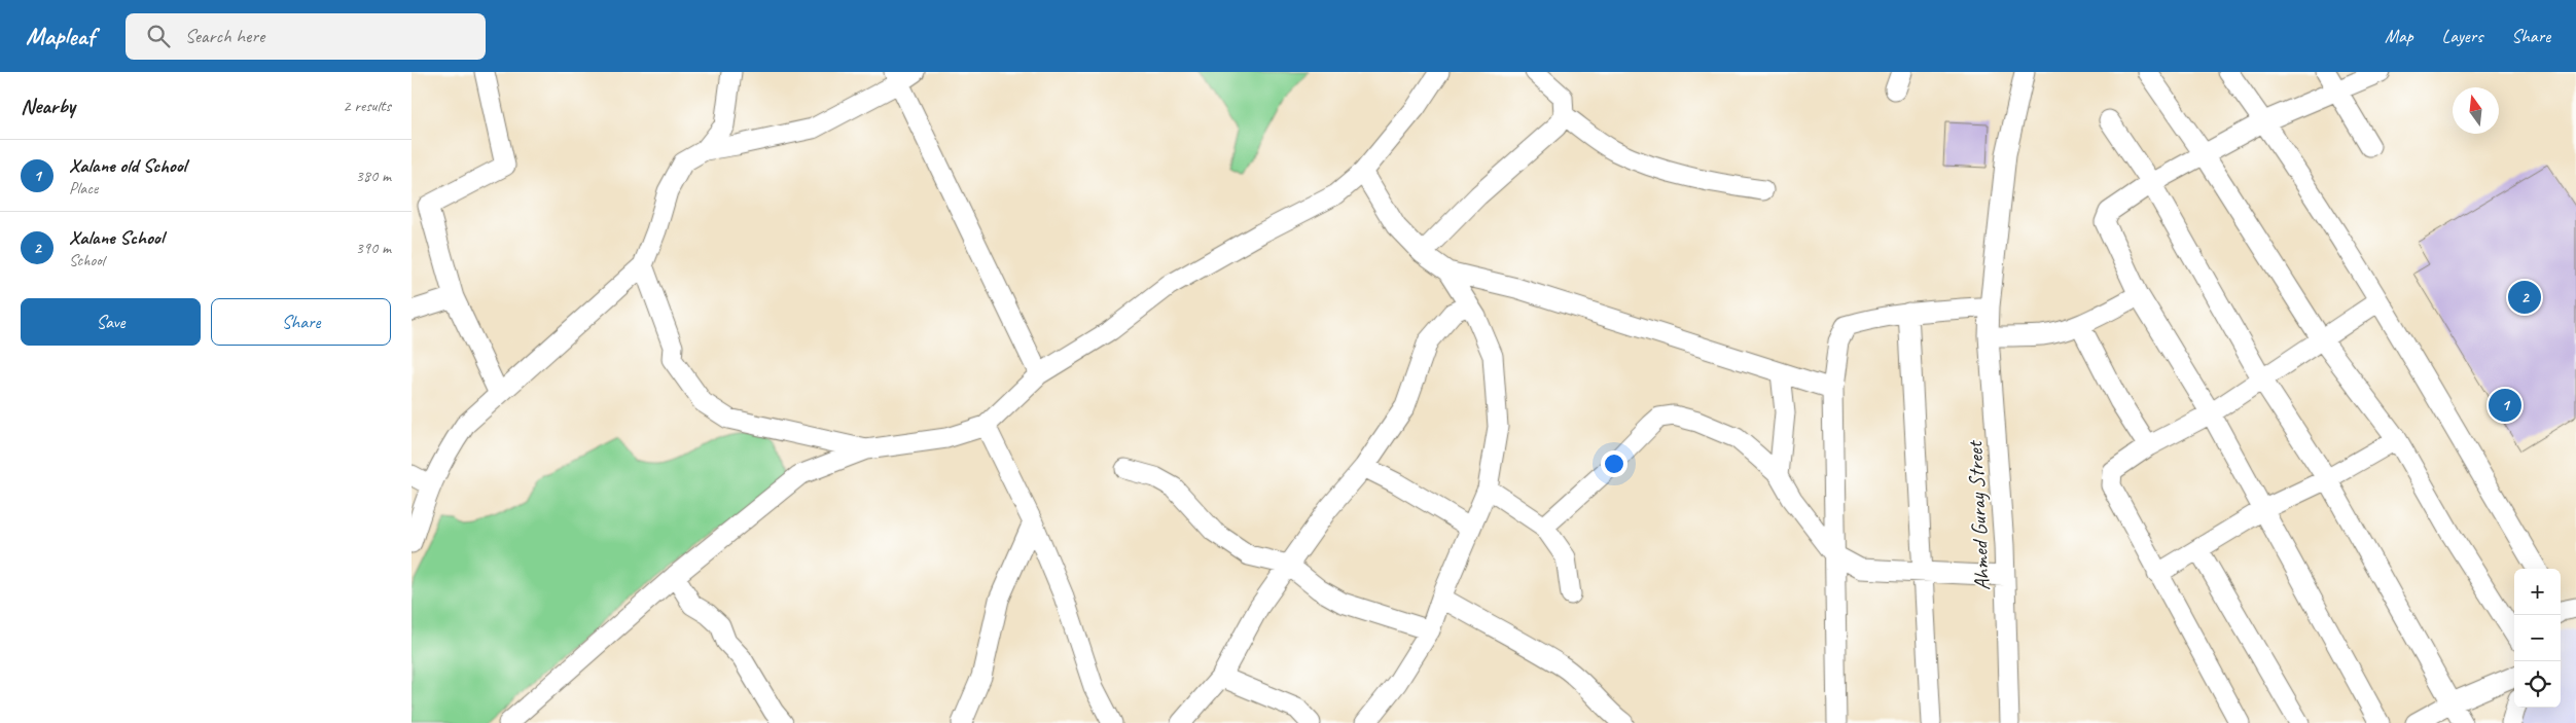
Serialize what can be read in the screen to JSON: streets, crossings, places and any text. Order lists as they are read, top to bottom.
{
  "streets": {
    "street": ["Ahmed Guray Street"]
  },
  "north": "top",
  "page": {
    "header": "Mapleaf",
    "search": "Search here",
    "nav": ["Map", "Layers", "Share"],
    "heading": ["Nearby", "2 results"],
    "list": [
      {
        "mark": "1",
        "name": "Xalane old School",
        "note": "Place",
        "value": "380 m"
      },
      {
        "mark": "2",
        "name": "Xalane School",
        "note": "School",
        "value": "390 m"
      }
    ],
    "pins": ["2", "1"],
    "buttons": ["Save", "Share"],
    "map_buttons": ["+", "−"]
  }
}
